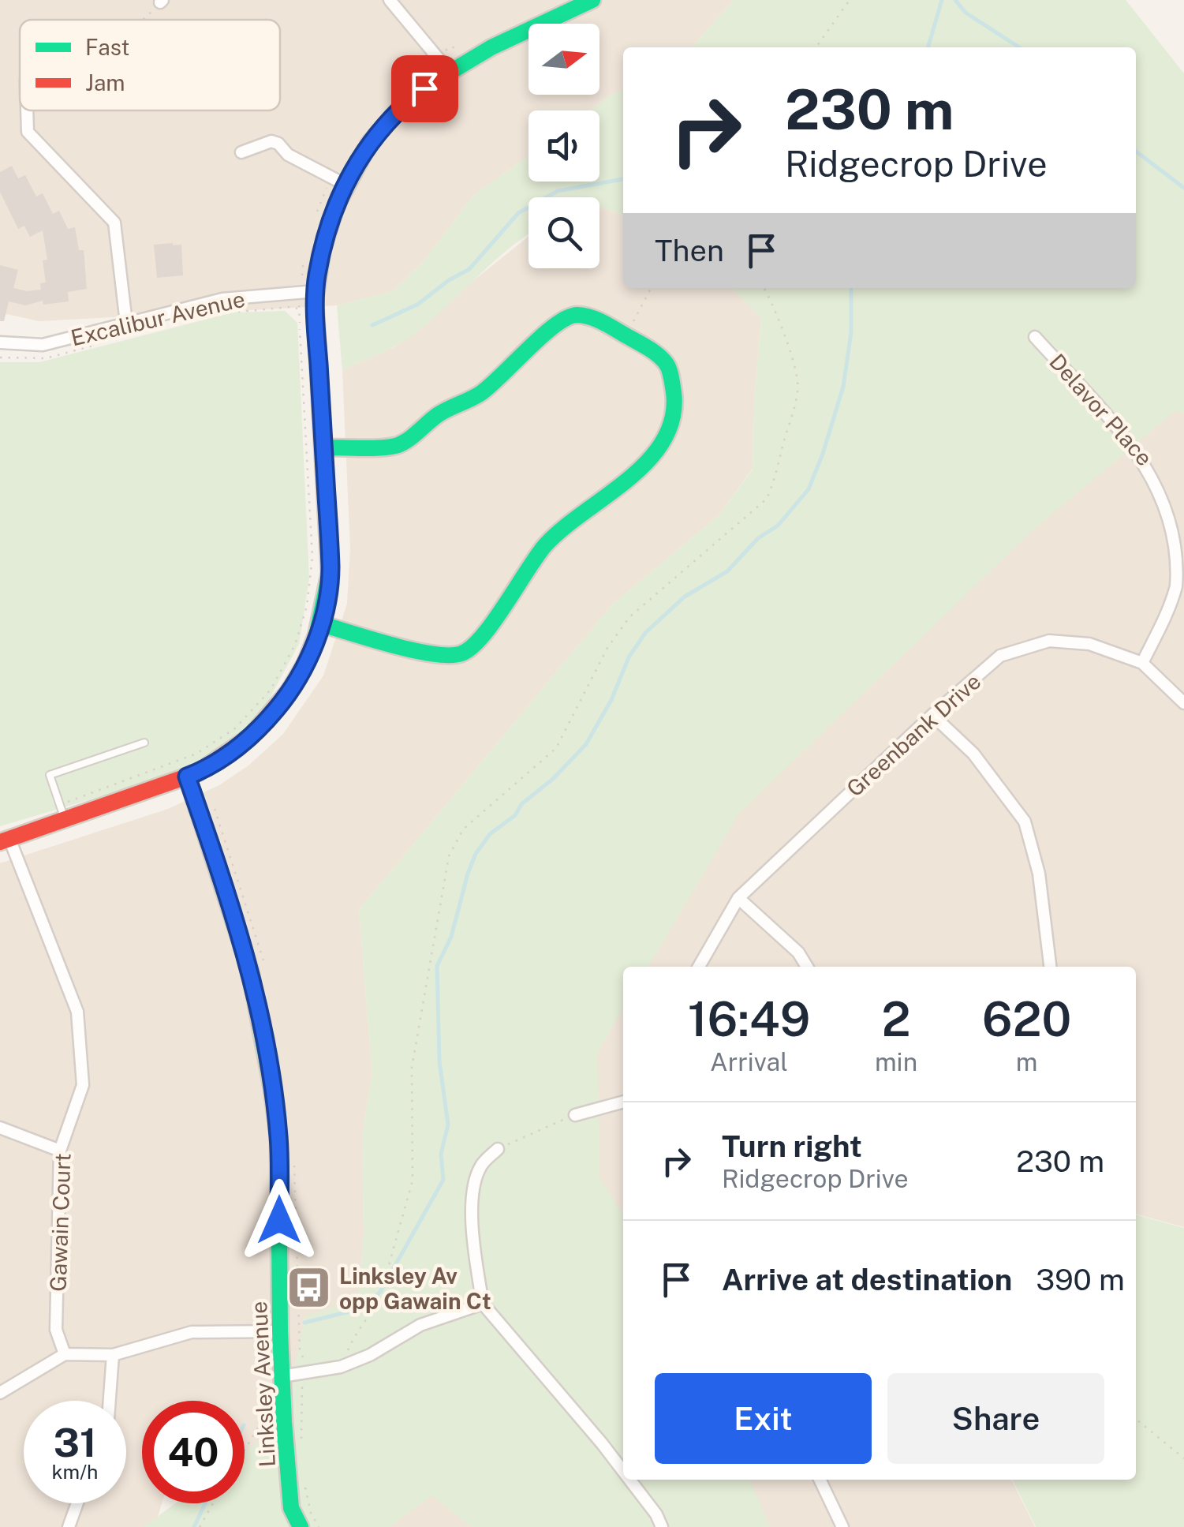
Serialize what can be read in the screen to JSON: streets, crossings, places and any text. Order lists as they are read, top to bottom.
{
  "streets": {
    "street": [
      "Excalibur Avenue",
      "Delavor Place",
      "Greenbank Drive",
      "Gawain Court",
      "Linksley Avenue"
    ]
  },
  "crossings": [
    ["Delavor Place", "Greenbank Drive"]
  ],
  "places": {
    "bus stop": ["Linksley Av opp Gawain Ct"]
  },
  "legend": ["Fast", "Jam"],
  "north": "right",
  "page": {
    "turn": ["230 m", "Ridgecrop Drive"],
    "then": "Then",
    "eta": [
      "16:49",
      "Arrival",
      "2",
      "min",
      "620",
      "m"
    ],
    "list": [
      {
        "name": "Turn right",
        "note": "Ridgecrop Drive",
        "value": "230 m"
      },
      {
        "name": "Arrive at destination",
        "value": "390 m"
      }
    ],
    "buttons": ["Exit", "Share"],
    "speed": "31 km/h",
    "limit": "40"
  }
}
